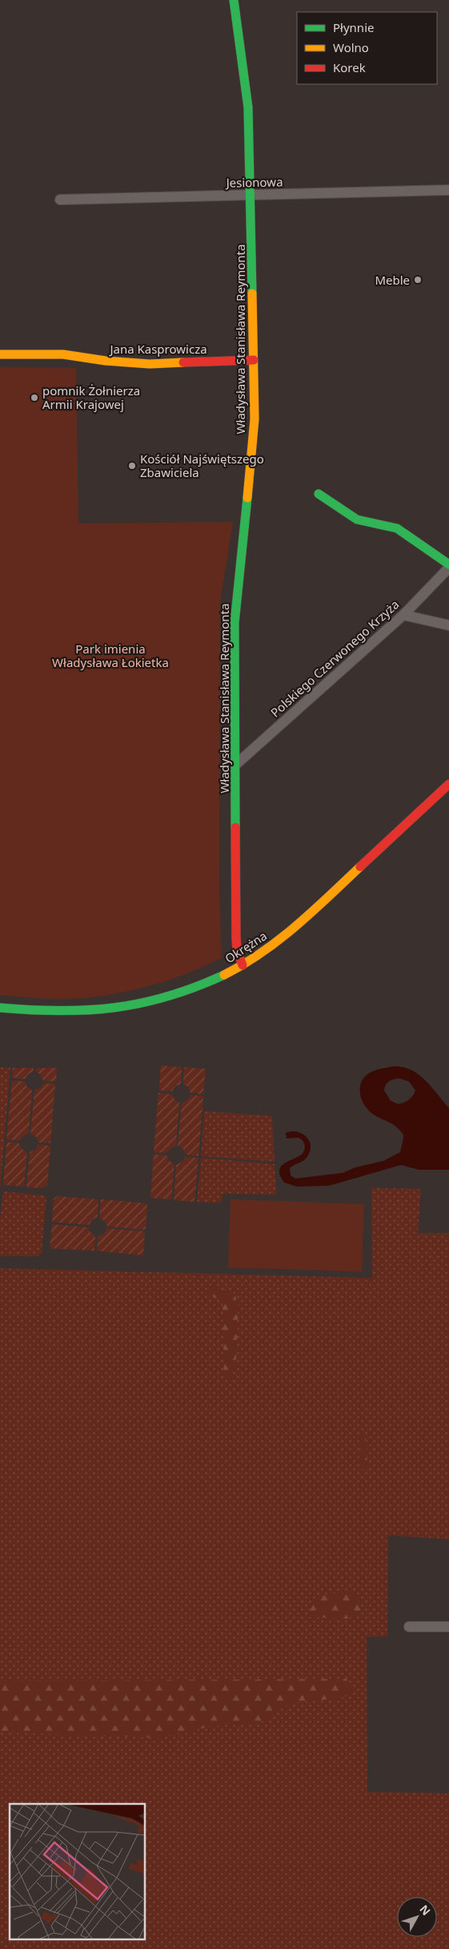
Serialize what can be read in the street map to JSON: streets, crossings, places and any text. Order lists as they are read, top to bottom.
{
  "streets": {
    "street": [
      "Jesionowa",
      "Władysława Stanisława Reymonta",
      "Jana Kasprowicza",
      "Polskiego Czerwonego Krzyża",
      "Okrężna"
    ]
  },
  "crossings": [
    ["Jesionowa", "Władysława Stanisława Reymonta"],
    ["Władysława Stanisława Reymonta", "Jana Kasprowicza"],
    ["Władysława Stanisława Reymonta", "Polskiego Czerwonego Krzyża"],
    ["Władysława Stanisława Reymonta", "Okrężna"]
  ],
  "parks": ["Park imienia Władysława Łokietka"],
  "places": ["Meble", "pomnik Żołnierza Armii Krajowej", "Kościół Najświętszego Zbawiciela"],
  "legend": ["Płynnie", "Wolno", "Korek"],
  "north": "top right"
}
